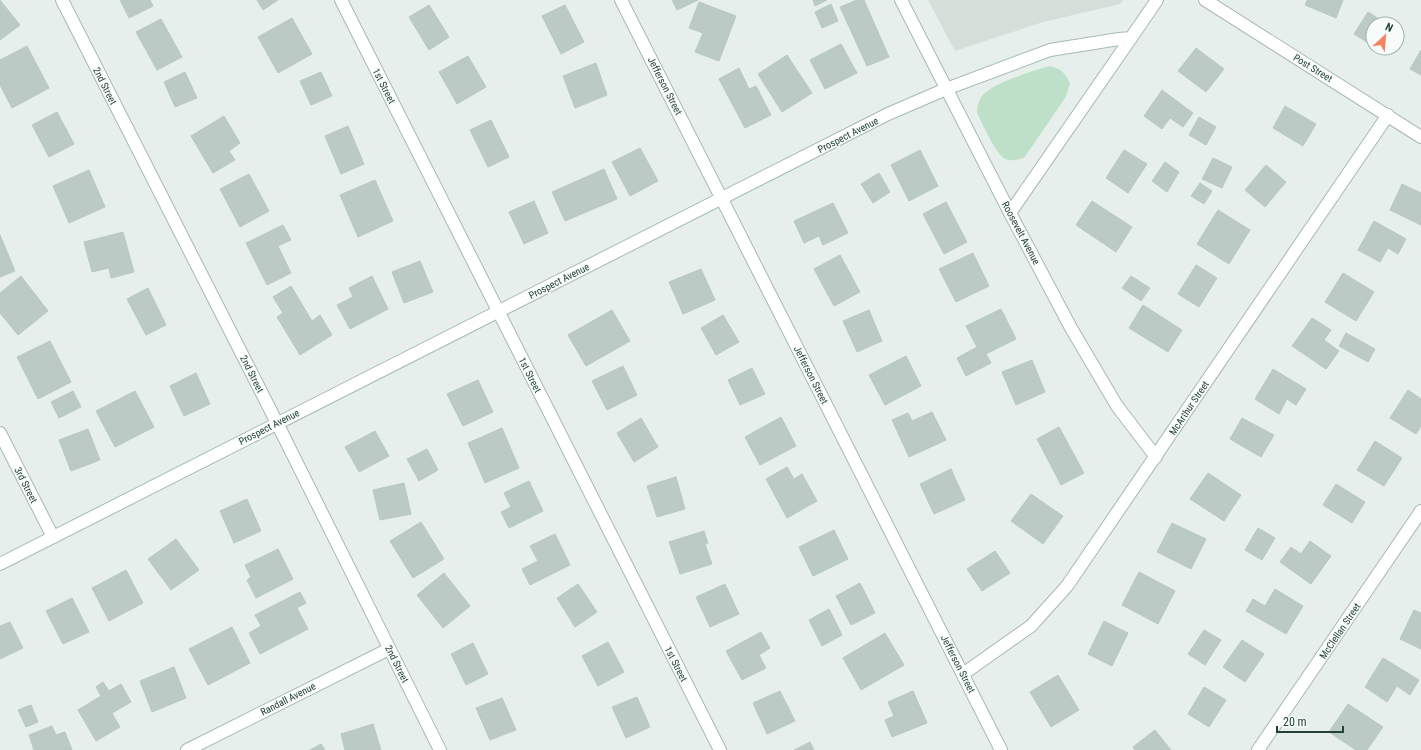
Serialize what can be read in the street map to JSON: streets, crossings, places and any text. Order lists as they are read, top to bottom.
{
  "streets": {
    "street": [
      "Post Street",
      "2nd Street",
      "1st Street",
      "Jefferson Street",
      "Prospect Avenue",
      "Roosevelt Avenue",
      "McArthur Street",
      "3rd Street",
      "McClellan Street",
      "Randall Avenue"
    ]
  },
  "crossings": [
    ["Post Street", "McArthur Street"],
    ["2nd Street", "Prospect Avenue"],
    ["2nd Street", "Randall Avenue"],
    ["1st Street", "Prospect Avenue"],
    ["Jefferson Street", "Prospect Avenue"],
    ["Jefferson Street", "McArthur Street"],
    ["Prospect Avenue", "Roosevelt Avenue"],
    ["Prospect Avenue", "3rd Street"],
    ["Roosevelt Avenue", "McArthur Street"]
  ],
  "scale_bar": "20 m",
  "north": "top right"
}
